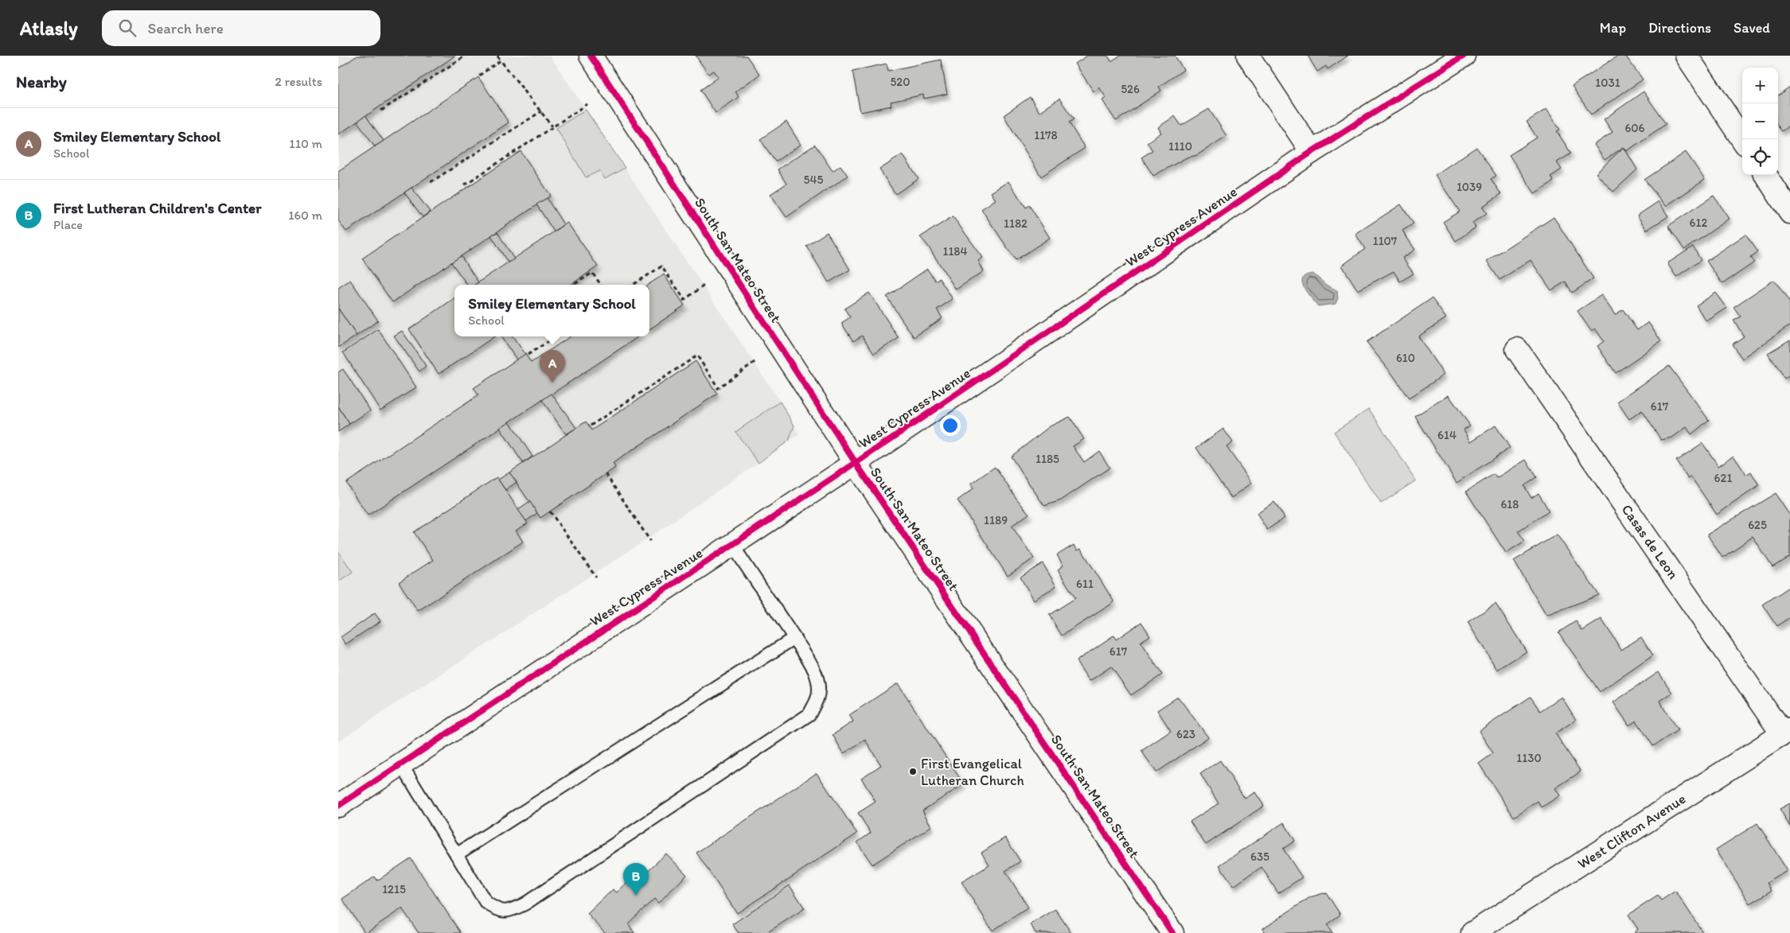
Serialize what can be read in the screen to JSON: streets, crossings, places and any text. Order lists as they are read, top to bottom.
{
  "streets": {
    "street": [
      "West Cypress Avenue",
      "South San Mateo Street",
      "Casas de Leon",
      "West Clifton Avenue"
    ]
  },
  "crossings": [
    ["West Cypress Avenue", "South San Mateo Street"],
    ["Casas de Leon", "West Clifton Avenue"]
  ],
  "places": ["First Evangelical Lutheran Church"],
  "house_numbers": [
    "520",
    "1031",
    "526",
    "606",
    "1178",
    "1110",
    "545",
    "1039",
    "612",
    "1182",
    "1107",
    "1184",
    "610",
    "617",
    "614",
    "1185",
    "621",
    "618",
    "1189",
    "625",
    "611",
    "617",
    "623",
    "1130",
    "635",
    "1215"
  ],
  "page": {
    "header": "Atlasly",
    "search": "Search here",
    "nav": ["Map", "Directions", "Saved"],
    "heading": ["Nearby", "2 results"],
    "map_buttons": ["+", "−"],
    "list": [
      {
        "mark": "A",
        "name": "Smiley Elementary School",
        "note": "School",
        "value": "110 m"
      },
      {
        "mark": "B",
        "name": "First Lutheran Children's Center",
        "note": "Place",
        "value": "160 m"
      }
    ],
    "popup": ["Smiley Elementary School", "School"],
    "pins": ["A", "B"]
  }
}
